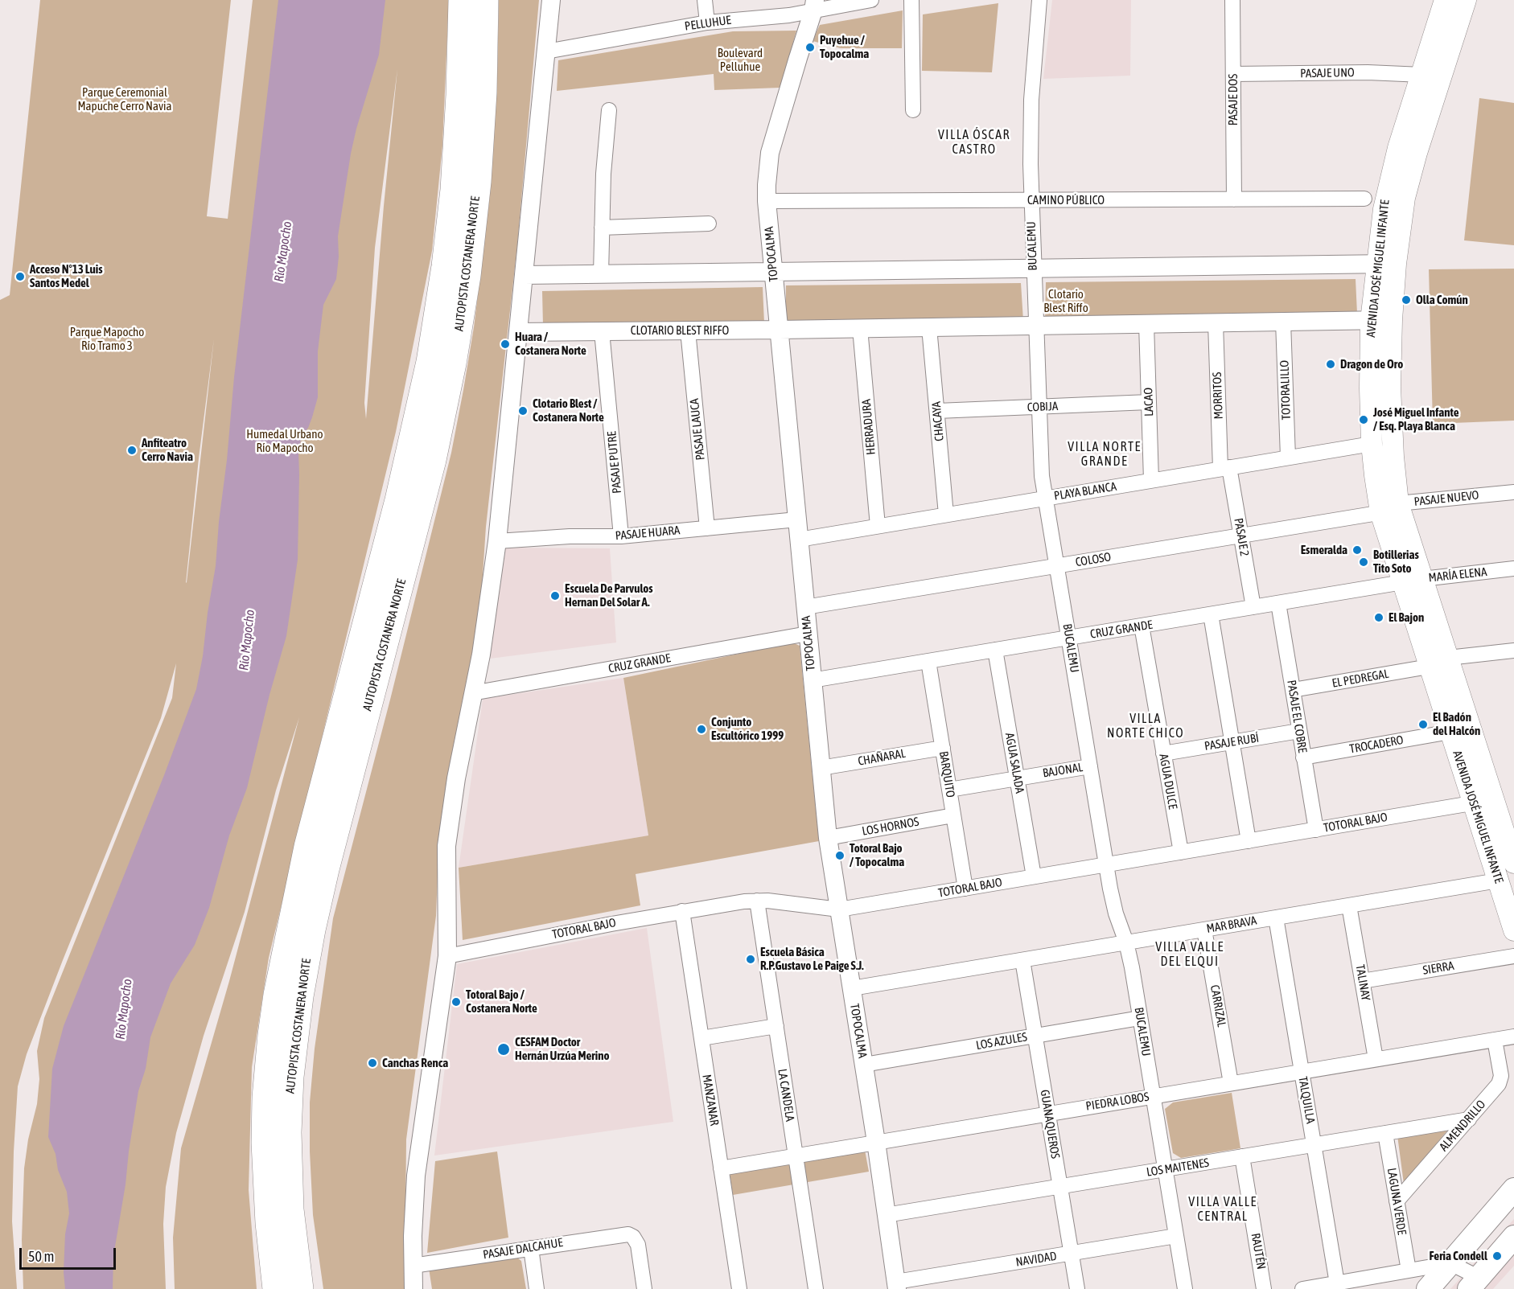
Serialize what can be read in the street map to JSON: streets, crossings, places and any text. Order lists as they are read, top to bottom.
{
  "streets": {
    "highway": ["AUTOPISTA COSTANERA NORTE"],
    "main road": ["AVENIDA JOSÉ MIGUEL INFANTE"],
    "street": [
      "PELLUHUE",
      "PASAJE UNO",
      "PASAJE DOS",
      "CAMINO PÚBLICO",
      "BUCALEMU",
      "TOPOCALMA",
      "CLOTARIO BLEST RIFFO",
      "TOTORALILLO",
      "MORRITOS",
      "LACAO",
      "COBIJA",
      "CHACAYA",
      "HERRADURA",
      "PASAJE LAUCA",
      "PASAJE PUTRE",
      "PLAYA BLANCA",
      "PASAJE NUEVO",
      "PASAJE HUARA",
      "PASAJE 2",
      "COLOSO",
      "MARÍA ELENA",
      "CRUZ GRANDE",
      "EL PEDREGAL",
      "PASAJE EL COBRE",
      "PASAJE RUBÍ",
      "TROCADERO",
      "CHAÑARAL",
      "AGUA SALADA",
      "BAJONAL",
      "BARQUITO",
      "AGUA DULCE",
      "TOTORAL BAJO",
      "LOS HORNOS",
      "MAR BRAVA",
      "SIERRA",
      "TALINAY",
      "CARRIZAL",
      "LOS AZULES",
      "LA CANDELA",
      "MANZANAR",
      "TALQUILLA",
      "PIEDRA LOBOS",
      "GUANAQUEROS",
      "ALMENDRILLO",
      "LOS MAITENES",
      "LAGUNA VERDE",
      "PASAJE DALCAHUE",
      "RAUTÉN",
      "NAVIDAD"
    ]
  },
  "crossings": [
    ["PELLUHUE", "TOPOCALMA"],
    ["PASAJE UNO", "PASAJE DOS"],
    ["PASAJE UNO", "AVENIDA JOSÉ MIGUEL INFANTE"],
    ["PASAJE DOS", "CAMINO PÚBLICO"],
    ["CAMINO PÚBLICO", "BUCALEMU"],
    ["CAMINO PÚBLICO", "TOPOCALMA"],
    ["BUCALEMU", "CLOTARIO BLEST RIFFO"],
    ["BUCALEMU", "COBIJA"],
    ["BUCALEMU", "PLAYA BLANCA"],
    ["BUCALEMU", "COLOSO"],
    ["BUCALEMU", "CRUZ GRANDE"],
    ["BUCALEMU", "BAJONAL"],
    ["BUCALEMU", "TOTORAL BAJO"],
    ["BUCALEMU", "MAR BRAVA"],
    ["BUCALEMU", "LOS AZULES"],
    ["BUCALEMU", "PIEDRA LOBOS"],
    ["BUCALEMU", "LOS MAITENES"],
    ["BUCALEMU", "NAVIDAD"],
    ["TOPOCALMA", "CLOTARIO BLEST RIFFO"],
    ["TOPOCALMA", "PLAYA BLANCA"],
    ["TOPOCALMA", "PASAJE HUARA"],
    ["TOPOCALMA", "COLOSO"],
    ["TOPOCALMA", "CRUZ GRANDE"],
    ["TOPOCALMA", "CHAÑARAL"],
    ["TOPOCALMA", "TOTORAL BAJO"],
    ["TOPOCALMA", "LOS HORNOS"],
    ["TOPOCALMA", "MAR BRAVA"],
    ["TOPOCALMA", "LOS AZULES"],
    ["TOPOCALMA", "PIEDRA LOBOS"],
    ["TOPOCALMA", "LOS MAITENES"],
    ["TOPOCALMA", "NAVIDAD"],
    ["AVENIDA JOSÉ MIGUEL INFANTE", "CLOTARIO BLEST RIFFO"],
    ["AVENIDA JOSÉ MIGUEL INFANTE", "PLAYA BLANCA"],
    ["AVENIDA JOSÉ MIGUEL INFANTE", "PASAJE NUEVO"],
    ["AVENIDA JOSÉ MIGUEL INFANTE", "COLOSO"],
    ["AVENIDA JOSÉ MIGUEL INFANTE", "MARÍA ELENA"],
    ["AVENIDA JOSÉ MIGUEL INFANTE", "CRUZ GRANDE"],
    ["AVENIDA JOSÉ MIGUEL INFANTE", "EL PEDREGAL"],
    ["AVENIDA JOSÉ MIGUEL INFANTE", "TROCADERO"],
    ["AVENIDA JOSÉ MIGUEL INFANTE", "TOTORAL BAJO"],
    ["AVENIDA JOSÉ MIGUEL INFANTE", "MAR BRAVA"],
    ["CLOTARIO BLEST RIFFO", "TOTORALILLO"],
    ["CLOTARIO BLEST RIFFO", "MORRITOS"],
    ["CLOTARIO BLEST RIFFO", "LACAO"],
    ["CLOTARIO BLEST RIFFO", "CHACAYA"],
    ["CLOTARIO BLEST RIFFO", "HERRADURA"],
    ["CLOTARIO BLEST RIFFO", "PASAJE LAUCA"],
    ["CLOTARIO BLEST RIFFO", "PASAJE PUTRE"],
    ["TOTORALILLO", "PLAYA BLANCA"],
    ["MORRITOS", "PLAYA BLANCA"],
    ["MORRITOS", "PASAJE 2"],
    ["LACAO", "COBIJA"],
    ["LACAO", "PLAYA BLANCA"],
    ["COBIJA", "CHACAYA"],
    ["CHACAYA", "PLAYA BLANCA"],
    ["HERRADURA", "PLAYA BLANCA"],
    ["PASAJE LAUCA", "PASAJE HUARA"],
    ["PASAJE PUTRE", "PASAJE HUARA"],
    ["PLAYA BLANCA", "PASAJE 2"],
    ["PASAJE NUEVO", "COLOSO"],
    ["PASAJE 2", "COLOSO"],
    ["PASAJE 2", "CRUZ GRANDE"],
    ["MARÍA ELENA", "CRUZ GRANDE"],
    ["CRUZ GRANDE", "PASAJE EL COBRE"],
    ["CRUZ GRANDE", "AGUA SALADA"],
    ["CRUZ GRANDE", "BARQUITO"],
    ["CRUZ GRANDE", "AGUA DULCE"],
    ["EL PEDREGAL", "PASAJE EL COBRE"],
    ["PASAJE EL COBRE", "PASAJE RUBÍ"],
    ["PASAJE EL COBRE", "TROCADERO"],
    ["PASAJE EL COBRE", "TOTORAL BAJO"],
    ["PASAJE RUBÍ", "AGUA DULCE"],
    ["CHAÑARAL", "BARQUITO"],
    ["AGUA SALADA", "BAJONAL"],
    ["AGUA SALADA", "TOTORAL BAJO"],
    ["BAJONAL", "BARQUITO"],
    ["BARQUITO", "TOTORAL BAJO"],
    ["BARQUITO", "LOS HORNOS"],
    ["AGUA DULCE", "TOTORAL BAJO"],
    ["TOTORAL BAJO", "LA CANDELA"],
    ["TOTORAL BAJO", "MANZANAR"],
    ["MAR BRAVA", "TALINAY"],
    ["MAR BRAVA", "CARRIZAL"],
    ["MAR BRAVA", "TALQUILLA"],
    ["MAR BRAVA", "GUANAQUEROS"],
    ["SIERRA", "TALINAY"],
    ["TALINAY", "PIEDRA LOBOS"],
    ["CARRIZAL", "PIEDRA LOBOS"],
    ["LOS AZULES", "GUANAQUEROS"],
    ["LA CANDELA", "PIEDRA LOBOS"],
    ["MANZANAR", "PIEDRA LOBOS"],
    ["TALQUILLA", "PIEDRA LOBOS"],
    ["TALQUILLA", "LOS MAITENES"],
    ["PIEDRA LOBOS", "GUANAQUEROS"],
    ["PIEDRA LOBOS", "ALMENDRILLO"],
    ["GUANAQUEROS", "LOS MAITENES"],
    ["GUANAQUEROS", "NAVIDAD"],
    ["ALMENDRILLO", "LOS MAITENES"],
    ["ALMENDRILLO", "LAGUNA VERDE"],
    ["LOS MAITENES", "LAGUNA VERDE"],
    ["LOS MAITENES", "RAUTÉN"]
  ],
  "districts": [
    "VILLA ÓSCAR CASTRO",
    "VILLA NORTE GRANDE",
    "VILLA NORTE CHICO",
    "VILLA VALLE DEL ELQUI",
    "VILLA VALLE CENTRAL"
  ],
  "water": ["Río Mapocho"],
  "parks": [
    "Boulevard Pelluhue",
    "Parque Ceremonial Mapuche Cerro Navia",
    "Clotario Blest Riffo",
    "Parque Mapocho Río Tramo 3",
    "Humedal Urbano Río Mapocho"
  ],
  "places": [
    "Puyehue / Topocalma",
    "Acceso N°13 Luis Santos Medel",
    "Olla Común",
    "Huara / Costanera Norte",
    "Dragon de Oro",
    "Clotario Blest / Costanera Norte",
    "José Miguel Infante / Esq. Playa Blanca",
    "Anfiteatro Cerro Navia",
    "Esmeralda",
    "Botillerias Tito Soto",
    "Escuela De Parvulos Hernan Del Solar A.",
    "El Bajon",
    "El Badón del Halcón",
    "Conjunto Escultórico 1999",
    "Totoral Bajo / Topocalma",
    "Escuela Básica R.P.Gustavo Le Paige S.J.",
    "Totoral Bajo / Costanera Norte",
    "CESFAM Doctor Hernán Urzúa Merino",
    "Canchas Renca",
    "Feria Condell"
  ],
  "scale_bar": "50 m"
}
